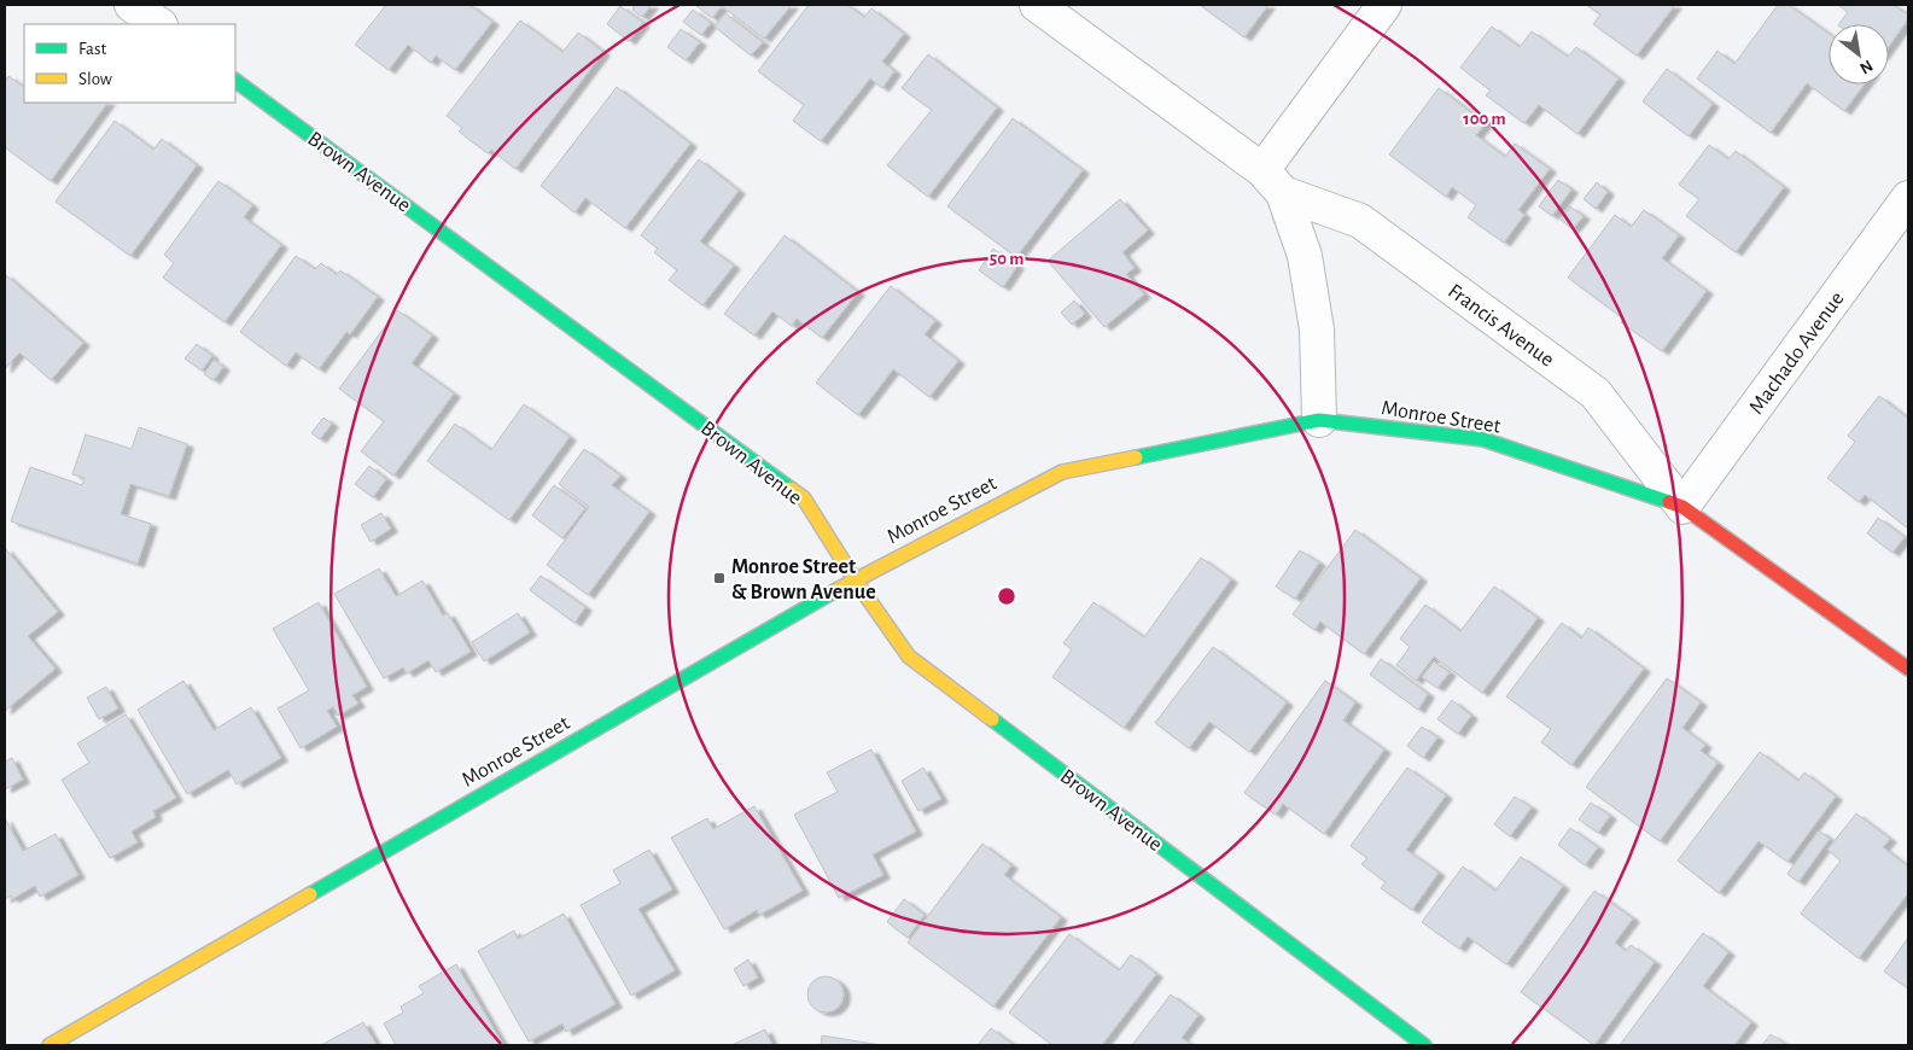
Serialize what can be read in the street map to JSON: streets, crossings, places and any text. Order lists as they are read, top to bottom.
{
  "streets": {
    "main road": ["Brown Avenue", "Monroe Street"],
    "street": ["Francis Avenue", "Machado Avenue"]
  },
  "crossings": [
    ["Brown Avenue", "Monroe Street"],
    ["Francis Avenue", "Machado Avenue"],
    ["Francis Avenue", "Monroe Street"],
    ["Machado Avenue", "Monroe Street"]
  ],
  "places": {
    "transit": ["Monroe Street & Brown Avenue"]
  },
  "legend": ["Fast", "Slow"],
  "north": "bottom right",
  "rings": ["100 m", "50 m"]
}
